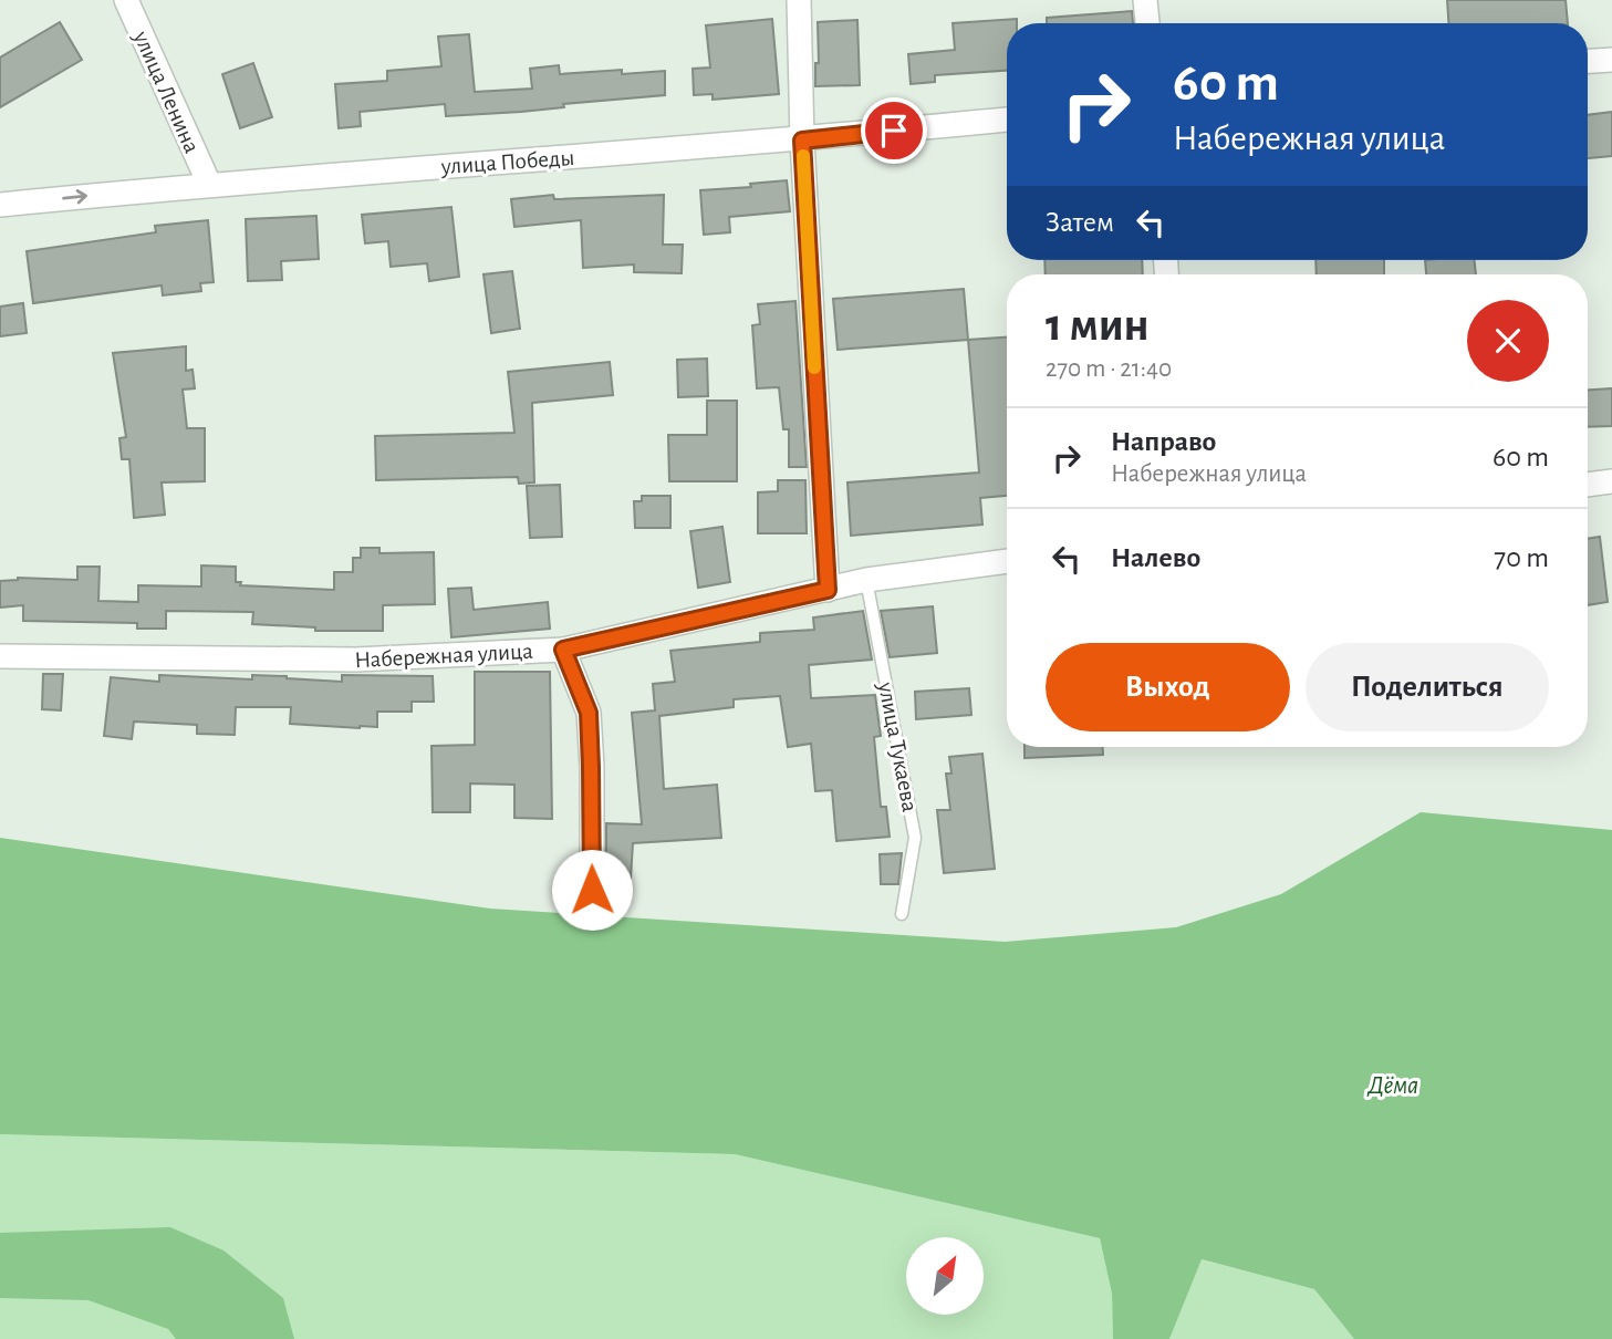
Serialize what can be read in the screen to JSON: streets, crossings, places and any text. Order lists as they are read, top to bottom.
{
  "streets": {
    "street": ["улица Ленина", "улица Победы", "Набережная улица"],
    "lane": ["улица Тукаева"]
  },
  "crossings": [
    ["улица Ленина", "улица Победы"],
    ["Набережная улица", "улица Тукаева"]
  ],
  "water": ["Дёма"],
  "north": "top right",
  "page": {
    "turn": ["60 m", "Набережная улица"],
    "then": "Затем",
    "heading": ["1 мин", "270 m · 21:40"],
    "list": [
      {
        "name": "Направо",
        "note": "Набережная улица",
        "value": "60 m"
      },
      {
        "name": "Налево",
        "value": "70 m"
      }
    ],
    "buttons": ["Выход", "Поделиться"]
  }
}
